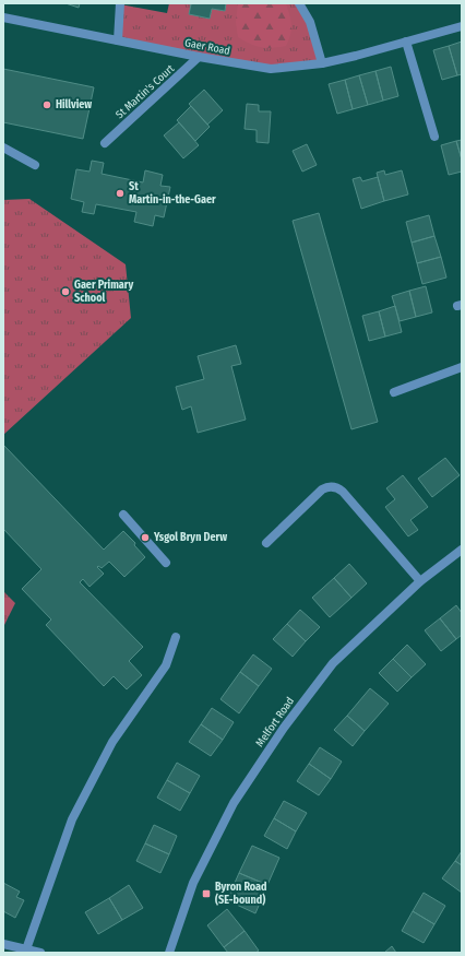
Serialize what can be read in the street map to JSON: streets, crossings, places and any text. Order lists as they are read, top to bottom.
{
  "streets": {
    "street": ["Gaer Road", "St Martin's Court", "Melfort Road"]
  },
  "crossings": [
    ["Gaer Road", "St Martin's Court"]
  ],
  "places": {
    "other": [
      "Hillview",
      "St Martin-in-the-Gaer",
      "Gaer Primary School",
      "Ysgol Bryn Derw"
    ],
    "transit": ["Byron Road (SE-bound)"]
  }
}
